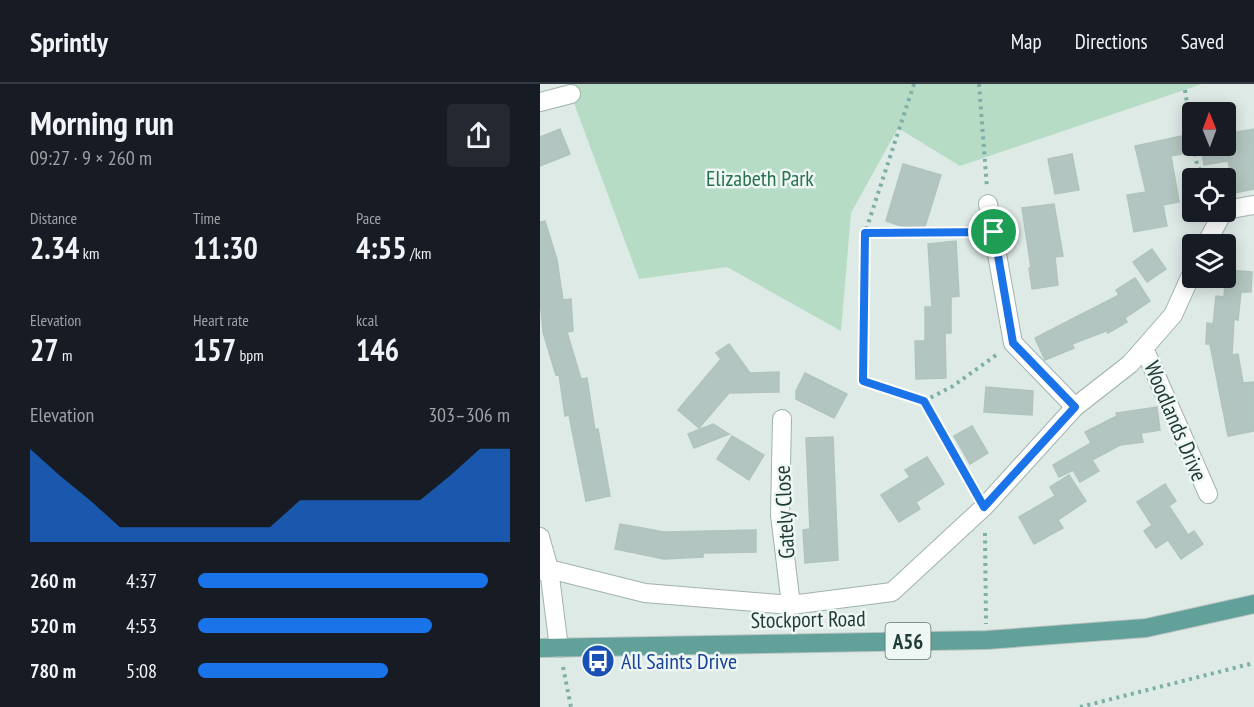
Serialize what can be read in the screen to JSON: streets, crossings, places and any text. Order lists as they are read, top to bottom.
{
  "streets": {
    "main road": ["Stockport Road", "A56"],
    "street": ["Woodlands Drive", "Gately Close"]
  },
  "crossings": [
    ["Woodlands Drive", "Gately Close"]
  ],
  "parks": ["Elizabeth Park"],
  "places": {
    "bus stop": ["All Saints Drive"]
  },
  "north": "top",
  "page": {
    "header": "Sprintly",
    "nav": ["Map", "Directions", "Saved"],
    "heading": ["Morning run", "09:27 · 9 × 260 m"],
    "stats": [
      ["Distance", "2.34 km"],
      ["Time", "11:30"],
      ["Pace", "4:55 /km"],
      ["Elevation", "27 m"],
      ["Heart rate", "157 bpm"],
      ["kcal", "146"]
    ],
    "chart": ["Elevation", "303–306 m"],
    "list": [
      {
        "name": "260 m",
        "note": "4:37"
      },
      {
        "name": "520 m",
        "note": "4:53"
      },
      {
        "name": "780 m",
        "note": "5:08"
      }
    ]
  }
}
